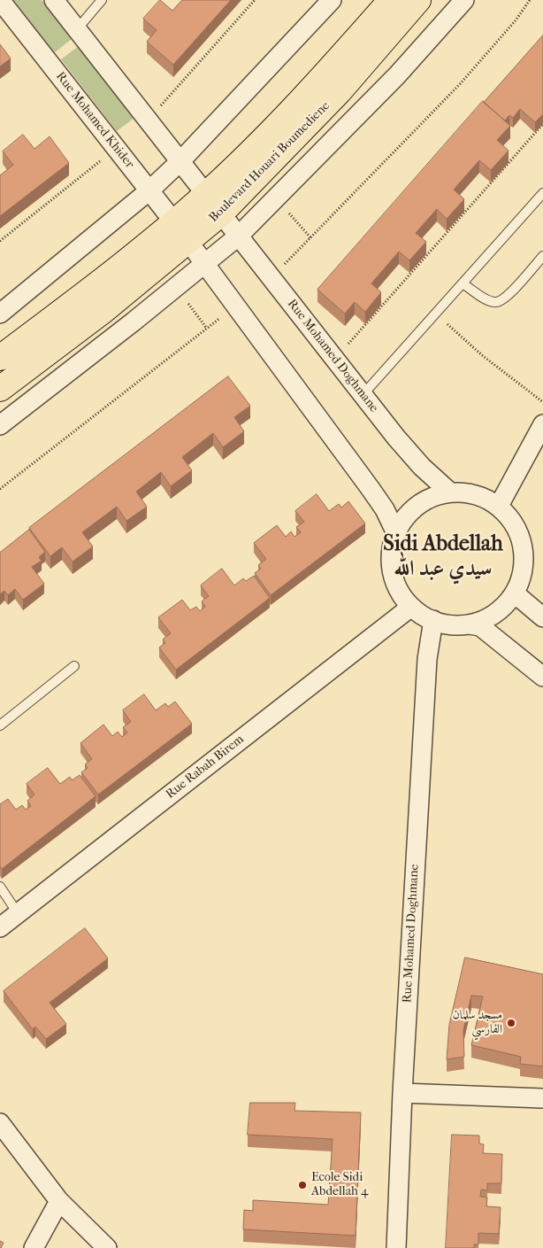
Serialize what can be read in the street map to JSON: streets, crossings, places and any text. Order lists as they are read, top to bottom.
{
  "streets": {
    "main road": ["Boulevard Houari Boumediene"],
    "street": ["Rue Mohamed Khider", "Rue Mohamed Doghmane", "Rue Rabah Birem"]
  },
  "crossings": [
    ["Rue Mohamed Khider", "Boulevard Houari Boumediene"],
    ["Boulevard Houari Boumediene", "Rue Mohamed Doghmane"],
    ["Rue Mohamed Doghmane", "Rue Rabah Birem"]
  ],
  "districts": ["Sidi Abdellah سيدي عبد الله"],
  "places": ["مسجد سلمان الفارسي", "Ecole Sidi Abdellah 4"]
}
